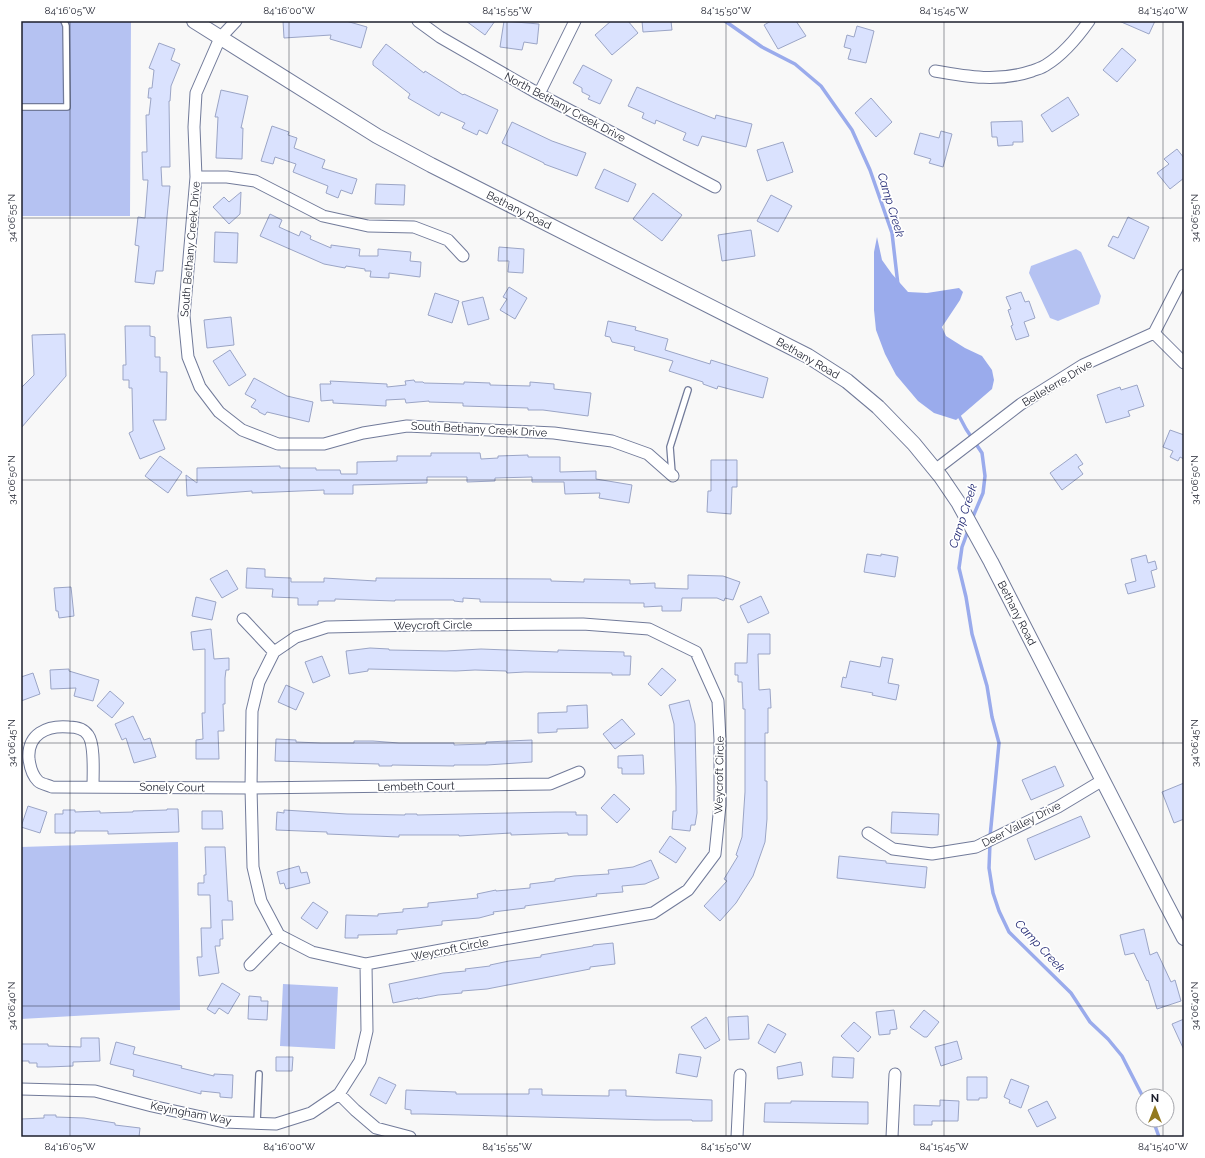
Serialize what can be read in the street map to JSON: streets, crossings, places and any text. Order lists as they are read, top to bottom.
{
  "streets": {
    "street": [
      "North Bethany Creek Drive",
      "Bethany Road",
      "South Bethany Creek Drive",
      "Belleterre Drive",
      "Weycroft Circle",
      "Lembeth Court",
      "Sonely Court",
      "Deer Valley Drive",
      "Keyingham Way"
    ]
  },
  "crossings": [
    ["Bethany Road", "South Bethany Creek Drive"],
    ["Bethany Road", "Belleterre Drive"],
    ["Bethany Road", "Deer Valley Drive"],
    ["Weycroft Circle", "Lembeth Court"],
    ["Weycroft Circle", "Sonely Court"],
    ["Weycroft Circle", "Keyingham Way"],
    ["Lembeth Court", "Sonely Court"]
  ],
  "water": ["Camp Creek"],
  "north": "top",
  "coordinates": [
    "84°16'05\"W",
    "84°16'00\"W",
    "84°15'55\"W",
    "84°15'50\"W",
    "84°15'45\"W",
    "84°15'40\"W",
    "34°06'55\"N",
    "34°06'50\"N",
    "34°06'45\"N",
    "34°06'40\"N"
  ]
}
